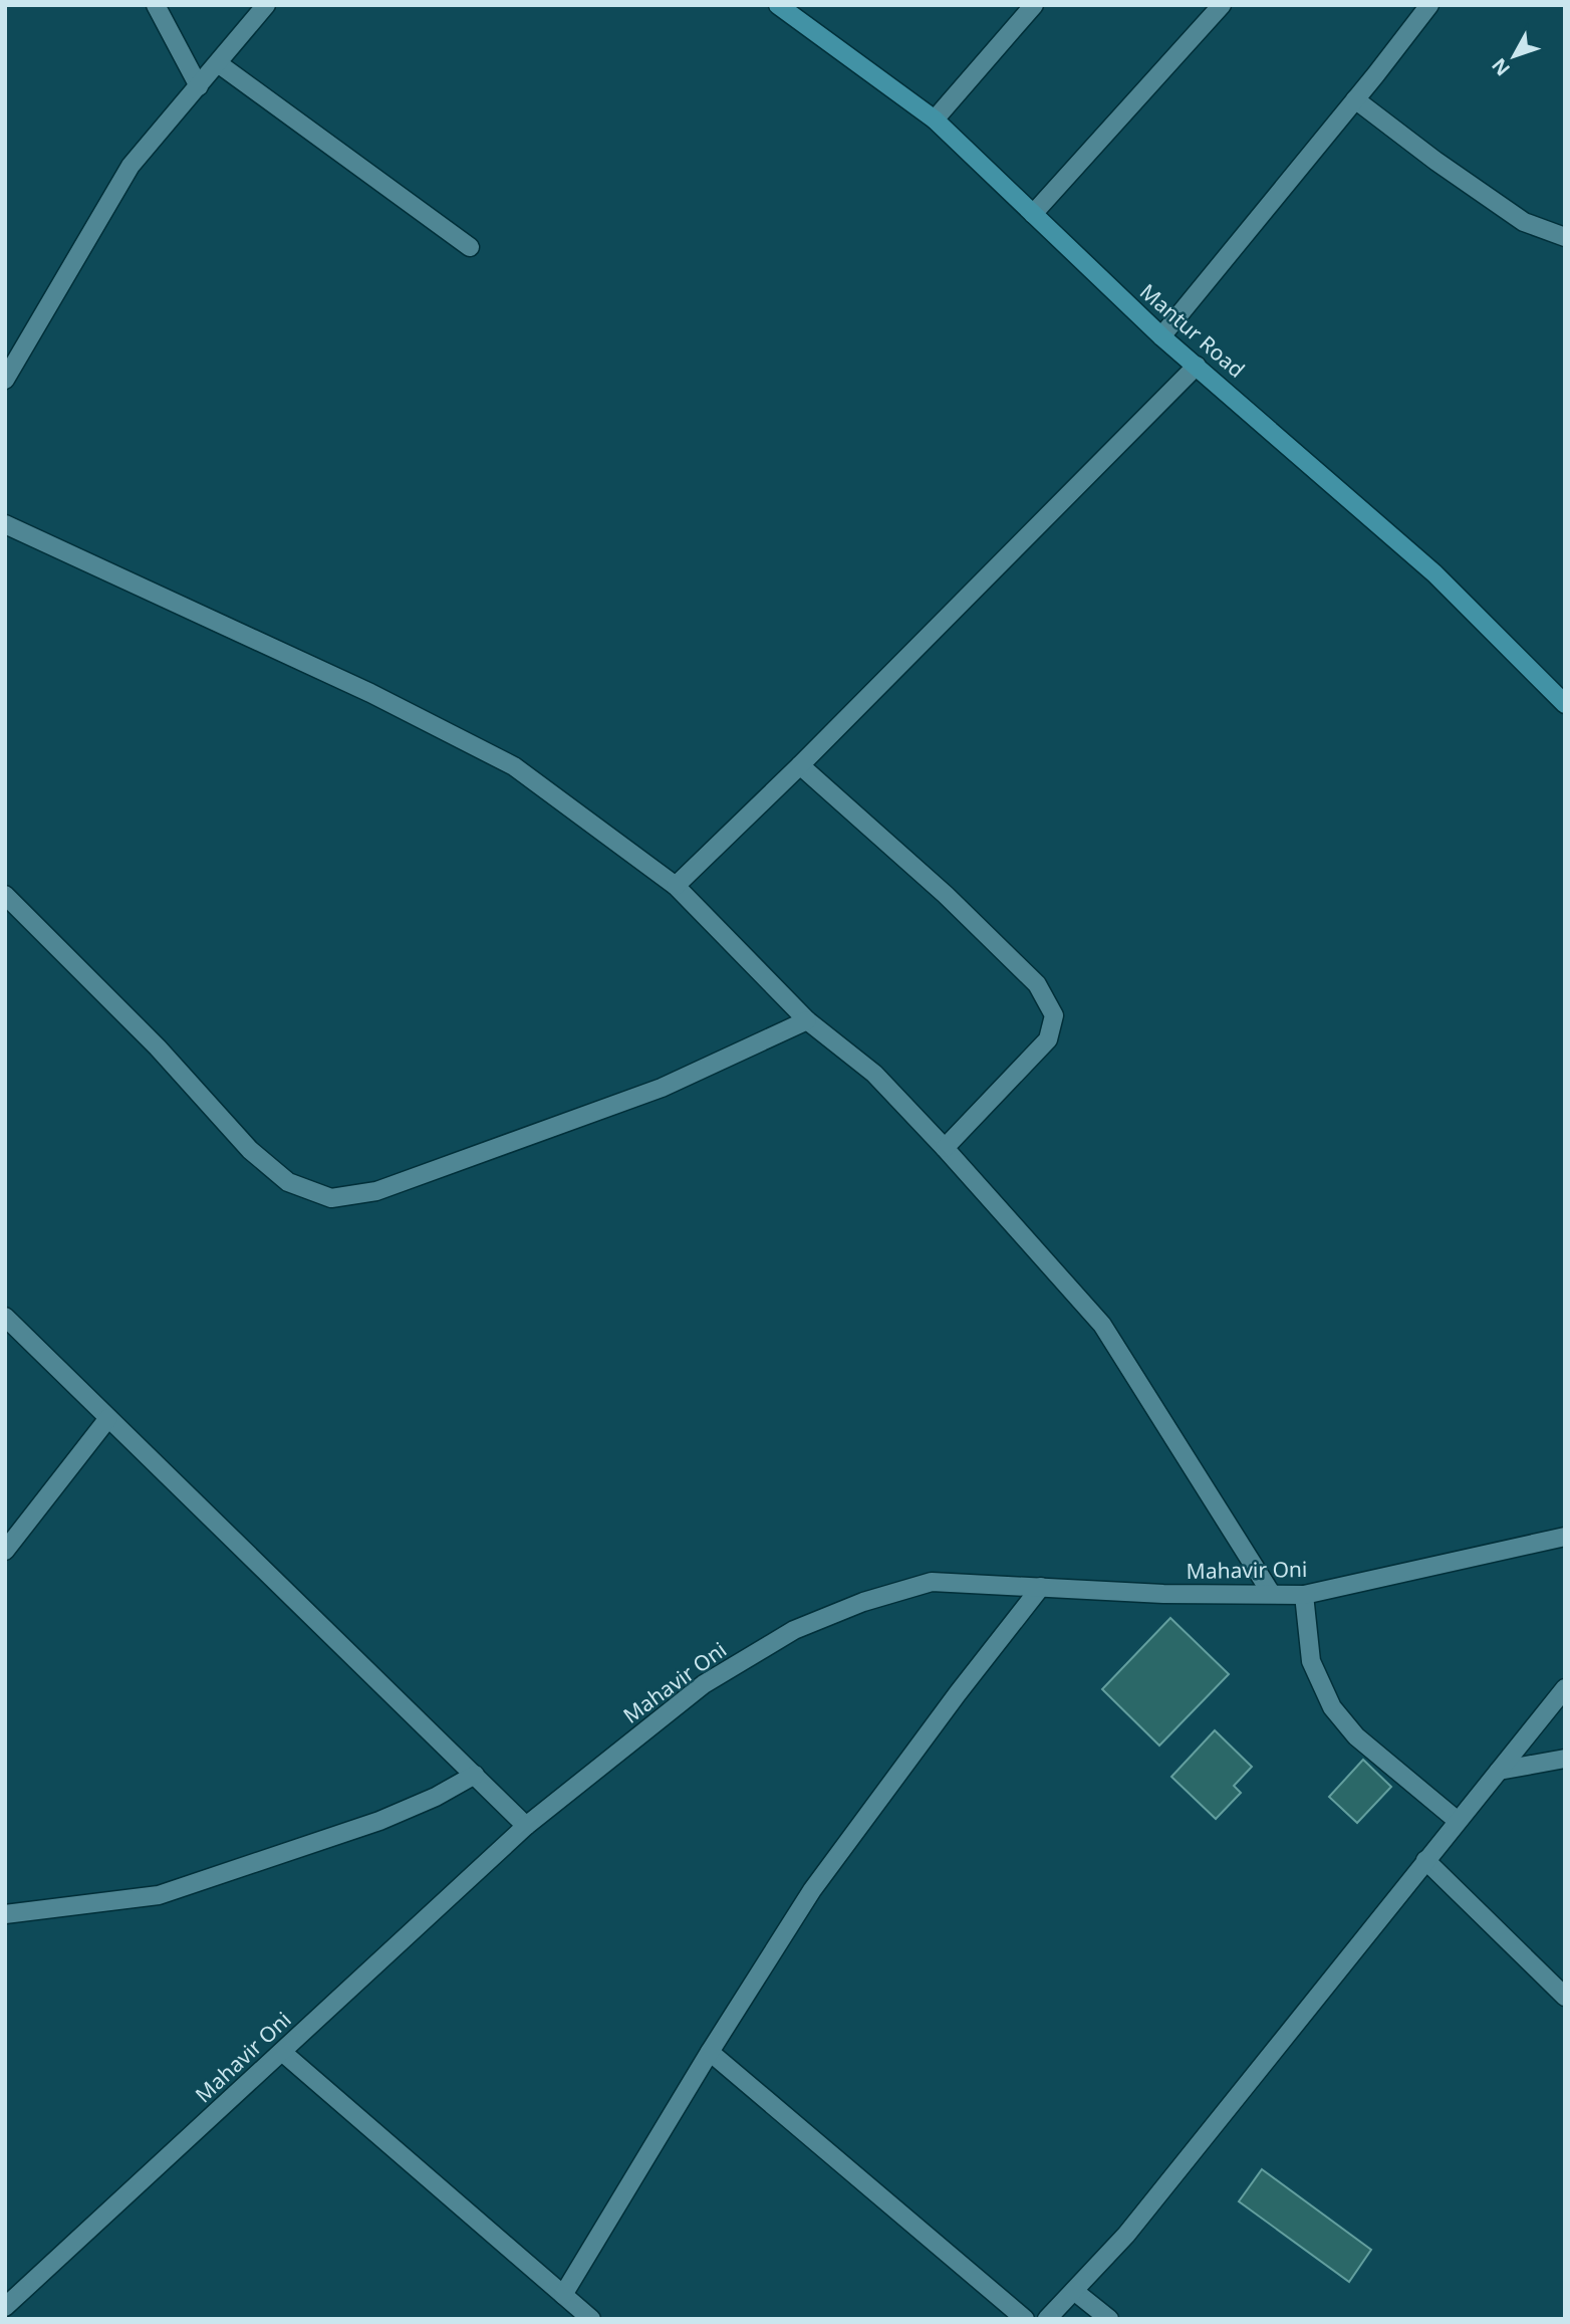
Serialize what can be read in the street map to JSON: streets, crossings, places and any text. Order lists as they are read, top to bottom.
{
  "streets": {
    "main road": ["Mantur Road"],
    "street": ["Mahavir Oni"]
  },
  "north": "bottom left"
}
